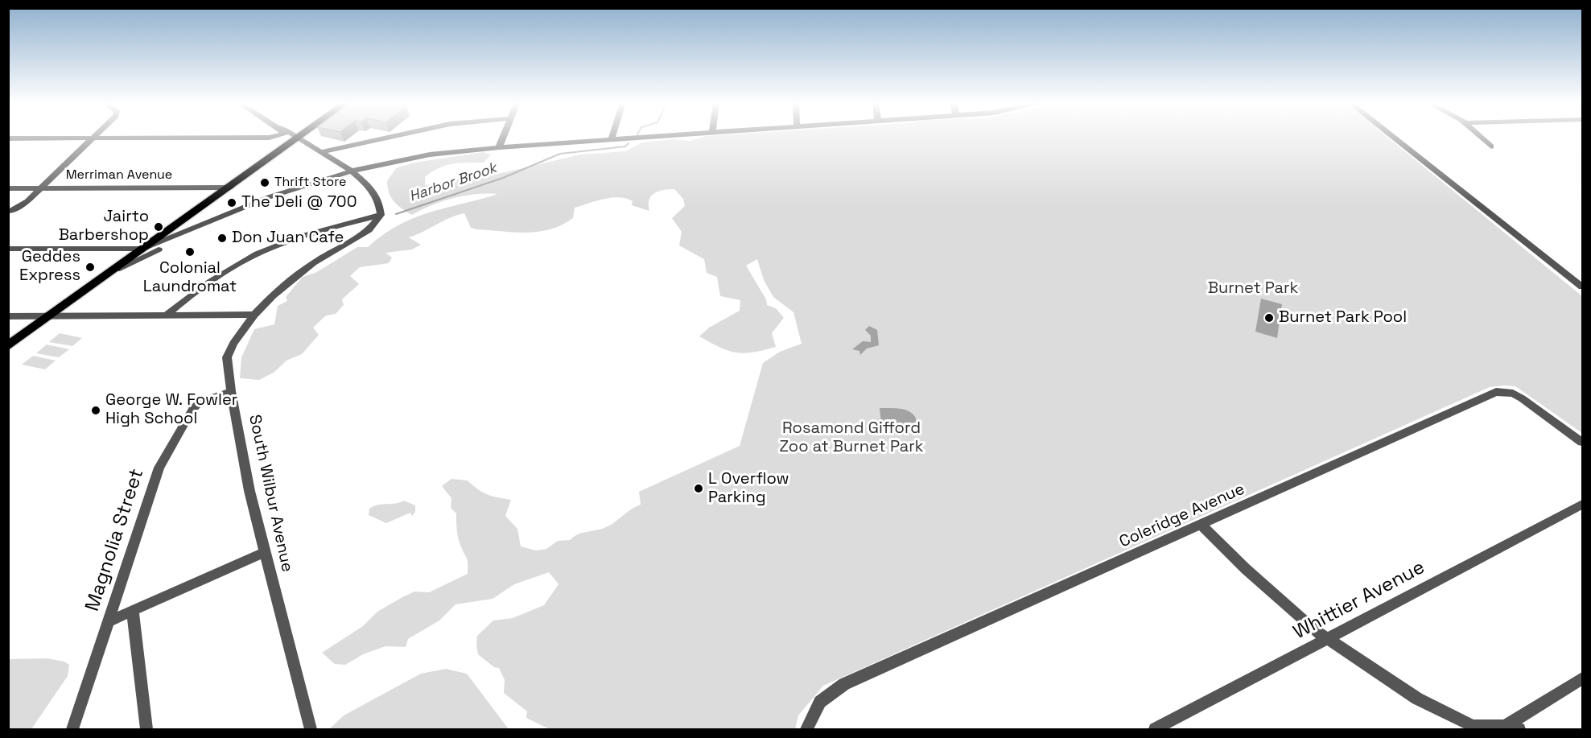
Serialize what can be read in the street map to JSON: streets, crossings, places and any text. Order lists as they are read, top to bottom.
{
  "streets": {
    "street": [
      "Merriman Avenue",
      "South Wilbur Avenue",
      "Coleridge Avenue",
      "Magnolia Street",
      "Whittier Avenue"
    ]
  },
  "crossings": [
    ["South Wilbur Avenue", "Magnolia Street"]
  ],
  "water": ["Harbor Brook"],
  "parks": ["Burnet Park", "Rosamond Gifford Zoo at Burnet Park"],
  "places": [
    "Thrift Store",
    "The Deli @ 700",
    "Jairto Barbershop",
    "Don Juan Cafe",
    "Colonial Laundromat",
    "Geddes Express",
    "Burnet Park Pool",
    "George W. Fowler High School",
    "L Overflow Parking"
  ]
}
